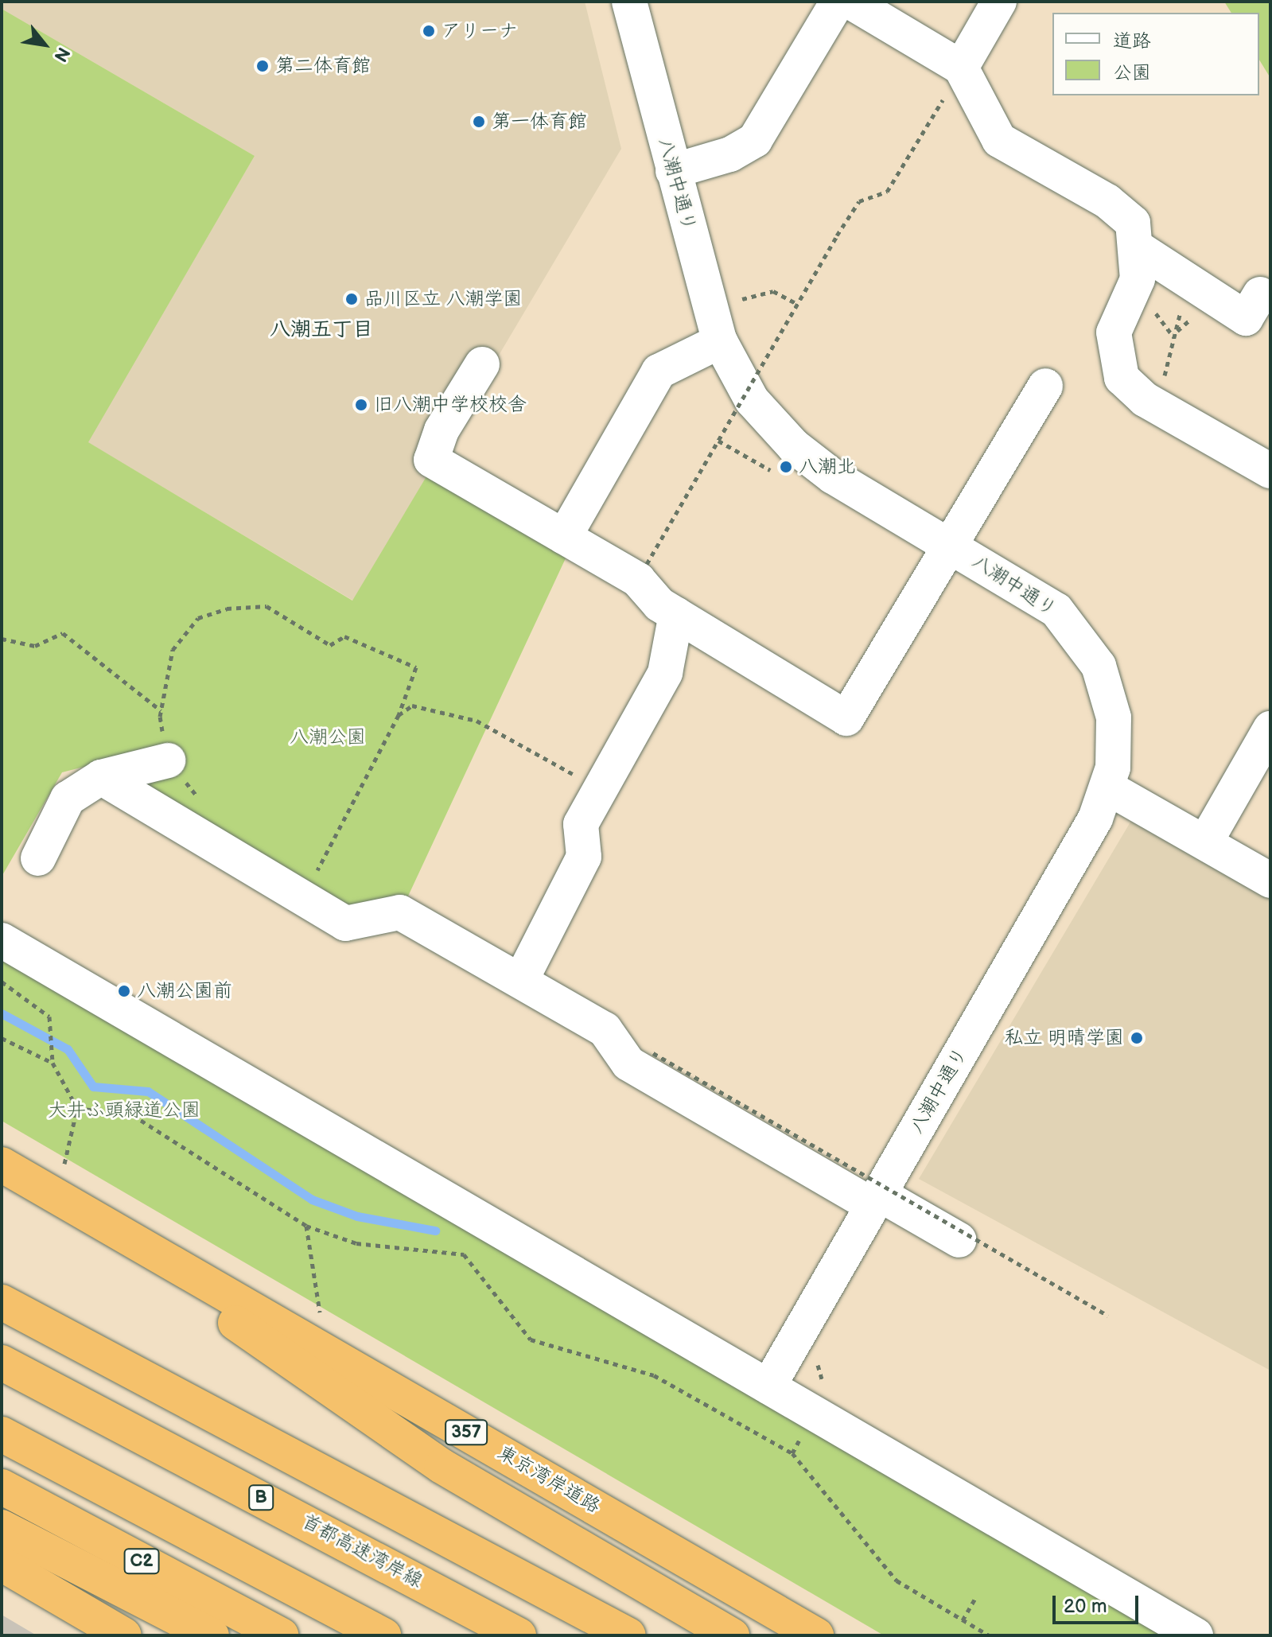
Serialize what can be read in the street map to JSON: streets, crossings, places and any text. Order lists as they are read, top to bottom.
{
  "streets": {
    "highway": [
      "357",
      "東京湾岸道路",
      "B",
      "首都高速湾岸線",
      "C2"
    ],
    "street": ["八潮中通り"]
  },
  "districts": ["八潮五丁目"],
  "parks": ["八潮公園", "大井ふ頭緑道公園"],
  "places": [
    "アリーナ",
    "第二体育館",
    "第一体育館",
    "品川区立 八潮学園",
    "旧八潮中学校校舎",
    "八潮北",
    "八潮公園前",
    "私立 明晴学園"
  ],
  "legend": ["道路", "公園"],
  "scale_bar": "20 m",
  "north": "bottom right"
}
